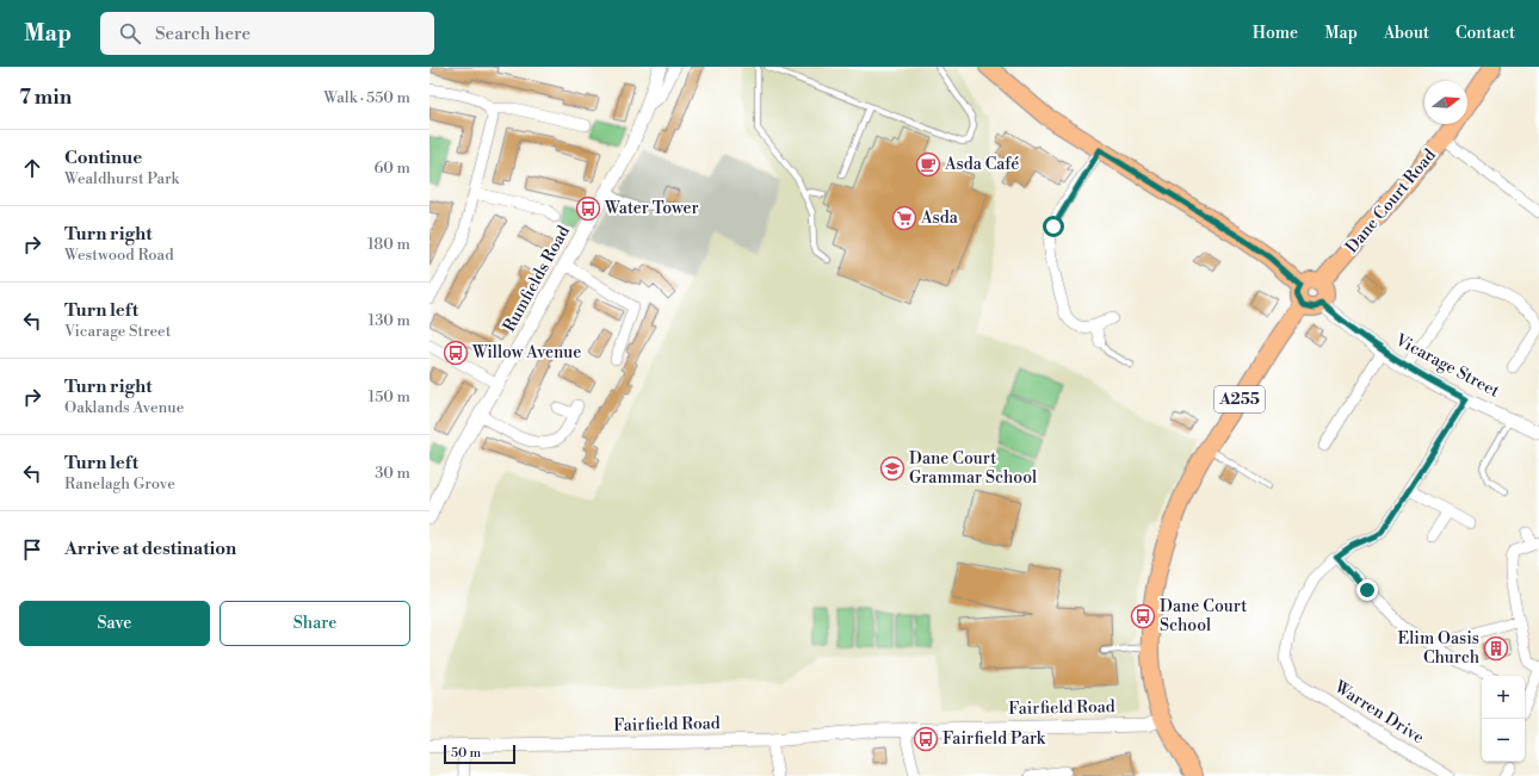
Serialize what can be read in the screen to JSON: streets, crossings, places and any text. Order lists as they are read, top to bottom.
{
  "streets": {
    "main road": ["Dane Court Road", "A255"],
    "street": [
      "Rumfields Road",
      "Vicarage Street",
      "Fairfield Road",
      "Warren Drive"
    ]
  },
  "crossings": [
    ["Dane Court Road", "Vicarage Street"],
    ["Dane Court Road", "A255"],
    ["Vicarage Street", "A255"],
    ["A255", "Fairfield Road"]
  ],
  "places": {
    "cafe": ["Asda Café"],
    "bus stop": [
      "Water Tower",
      "Willow Avenue",
      "Dane Court School",
      "Fairfield Park"
    ],
    "supermarket": ["Asda"],
    "school or university": ["Dane Court Grammar School"],
    "building": ["Elim Oasis Church"]
  },
  "scale_bar": "50 m",
  "north": "right",
  "page": {
    "header": "Map",
    "search": "Search here",
    "nav": [
      "Home",
      "Map",
      "About",
      "Contact"
    ],
    "heading": ["7 min", "Walk · 550 m"],
    "list": [
      ["Continue", "Wealdhurst Park", "60 m"],
      ["Turn right", "Westwood Road", "180 m"],
      ["Turn left", "Vicarage Street", "130 m"],
      ["Turn right", "Oaklands Avenue", "150 m"],
      ["Turn left", "Ranelagh Grove", "30 m"],
      "Arrive at destination"
    ],
    "buttons": ["Save", "Share"],
    "map_buttons": ["+", "−"],
    "scale": "50 m"
  }
}
